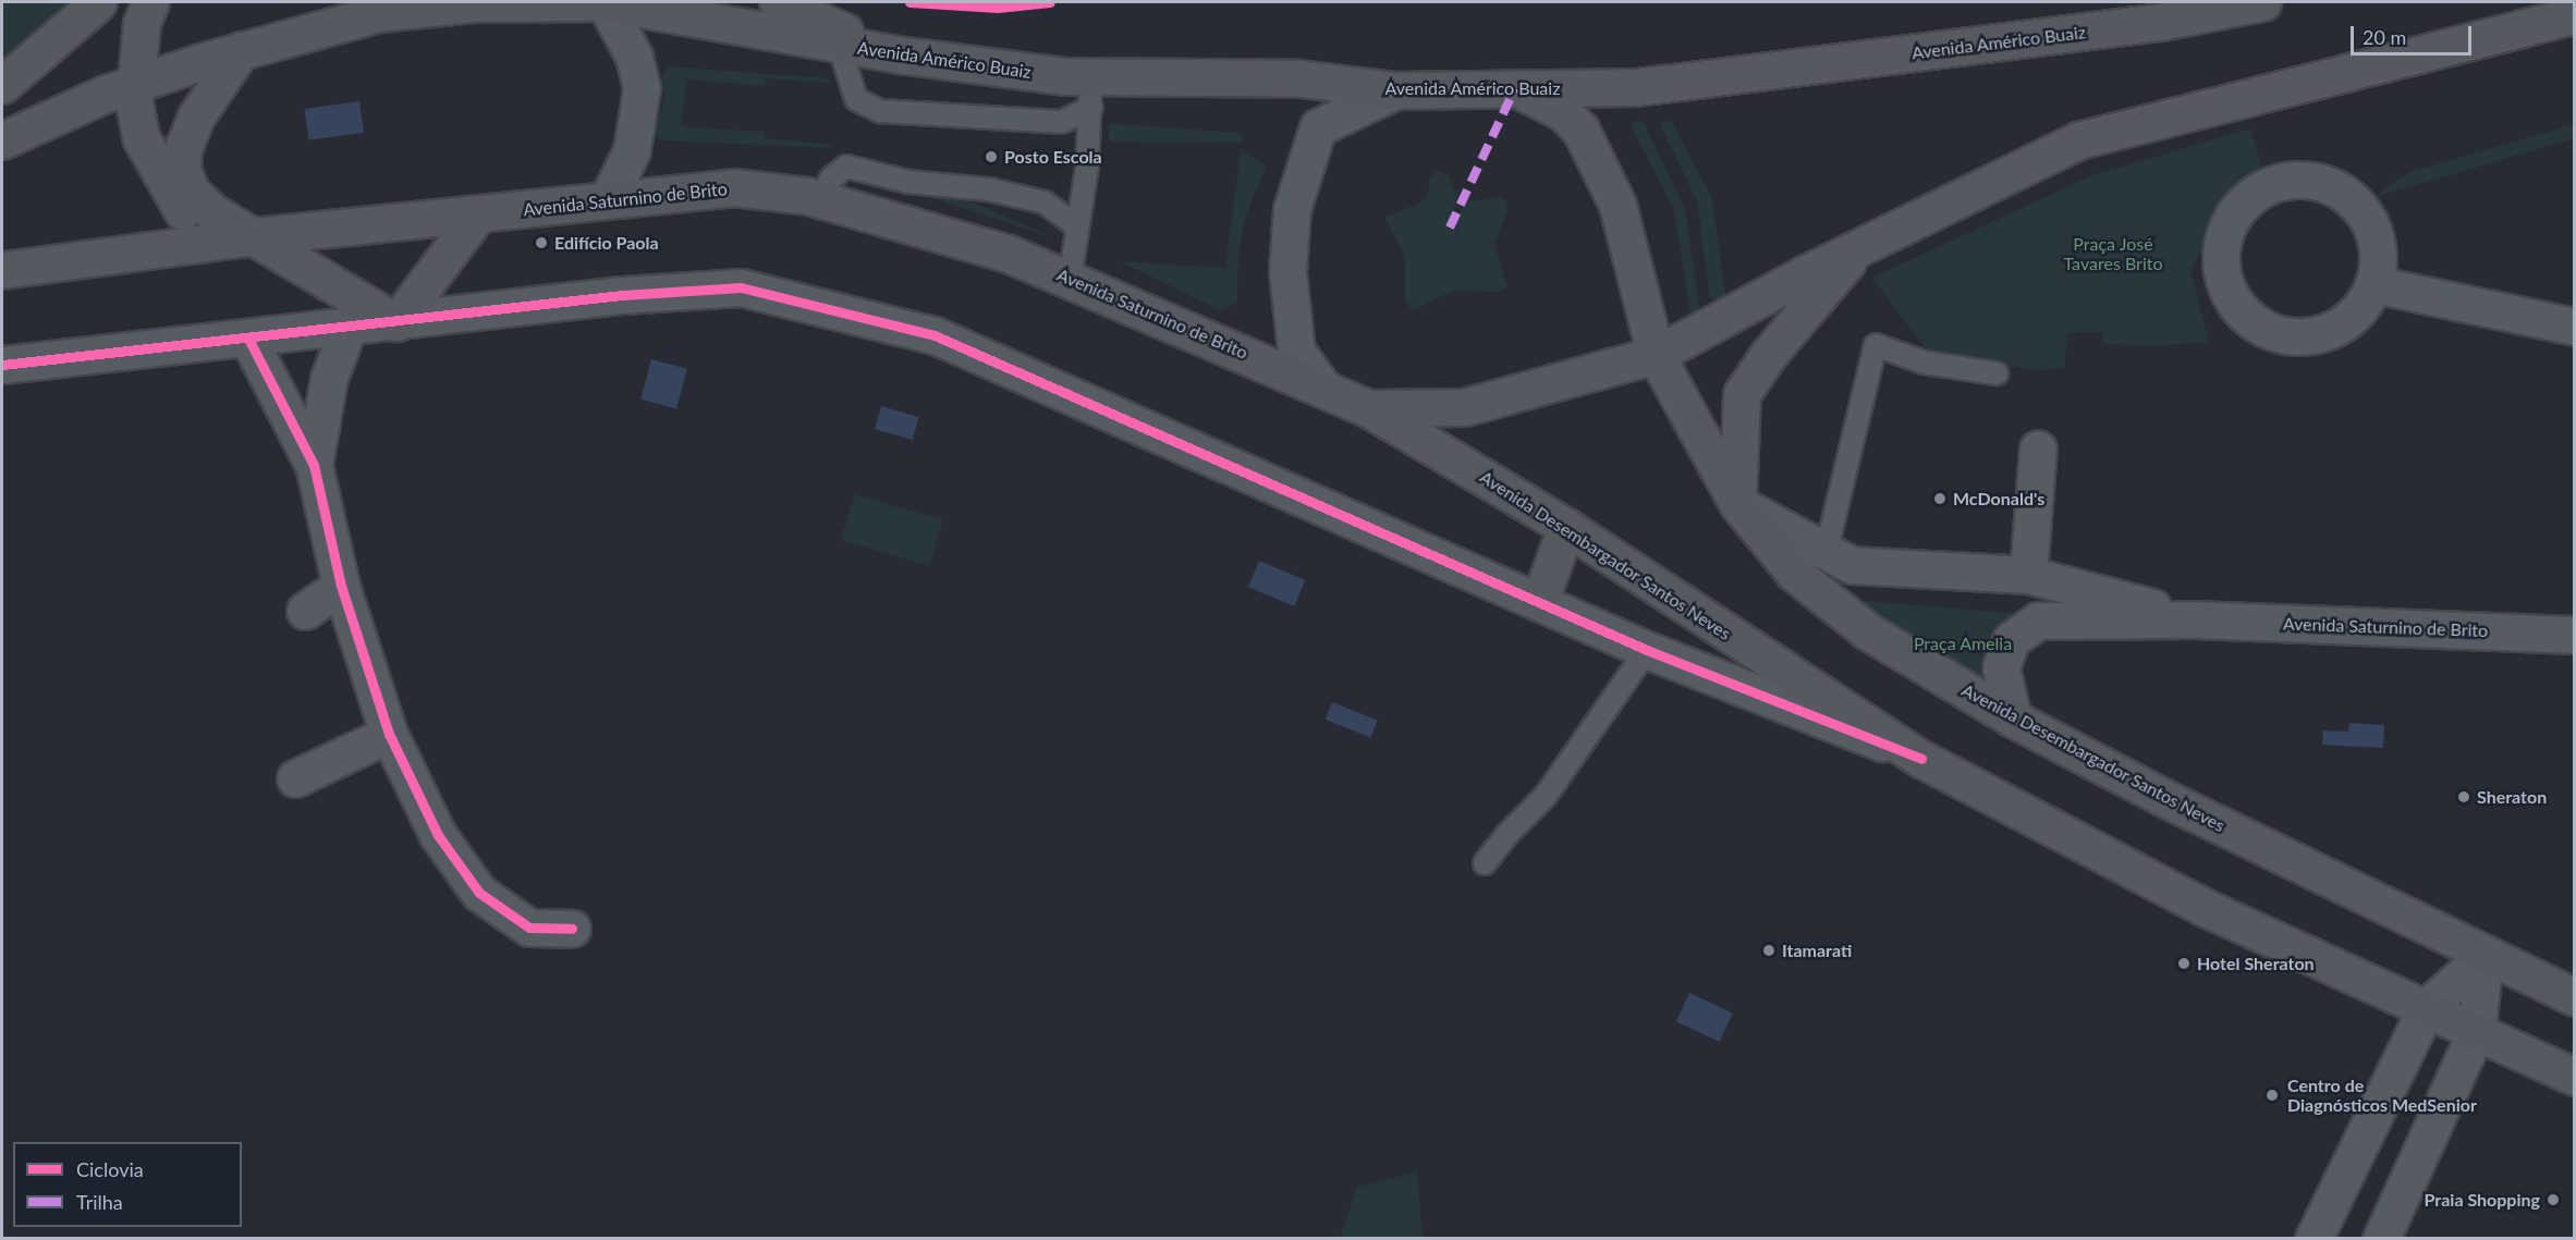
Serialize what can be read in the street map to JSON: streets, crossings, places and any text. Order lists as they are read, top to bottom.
{
  "streets": {
    "main road": ["Avenida Américo Buaiz", "Avenida Saturnino de Brito", "Avenida Desembargador Santos Neves"]
  },
  "crossings": [
    ["Avenida Américo Buaiz", "Avenida Desembargador Santos Neves"],
    ["Avenida Saturnino de Brito", "Avenida Desembargador Santos Neves"]
  ],
  "parks": ["Praça José Tavares Brito", "Praça Amelia"],
  "places": [
    "Posto Escola",
    "Edifício Paola",
    "McDonald's",
    "Sheraton",
    "Itamarati",
    "Hotel Sheraton",
    "Centro de Diagnósticos MedSenior",
    "Praia Shopping"
  ],
  "legend": ["Ciclovia", "Trilha"],
  "scale_bar": "20 m"
}
